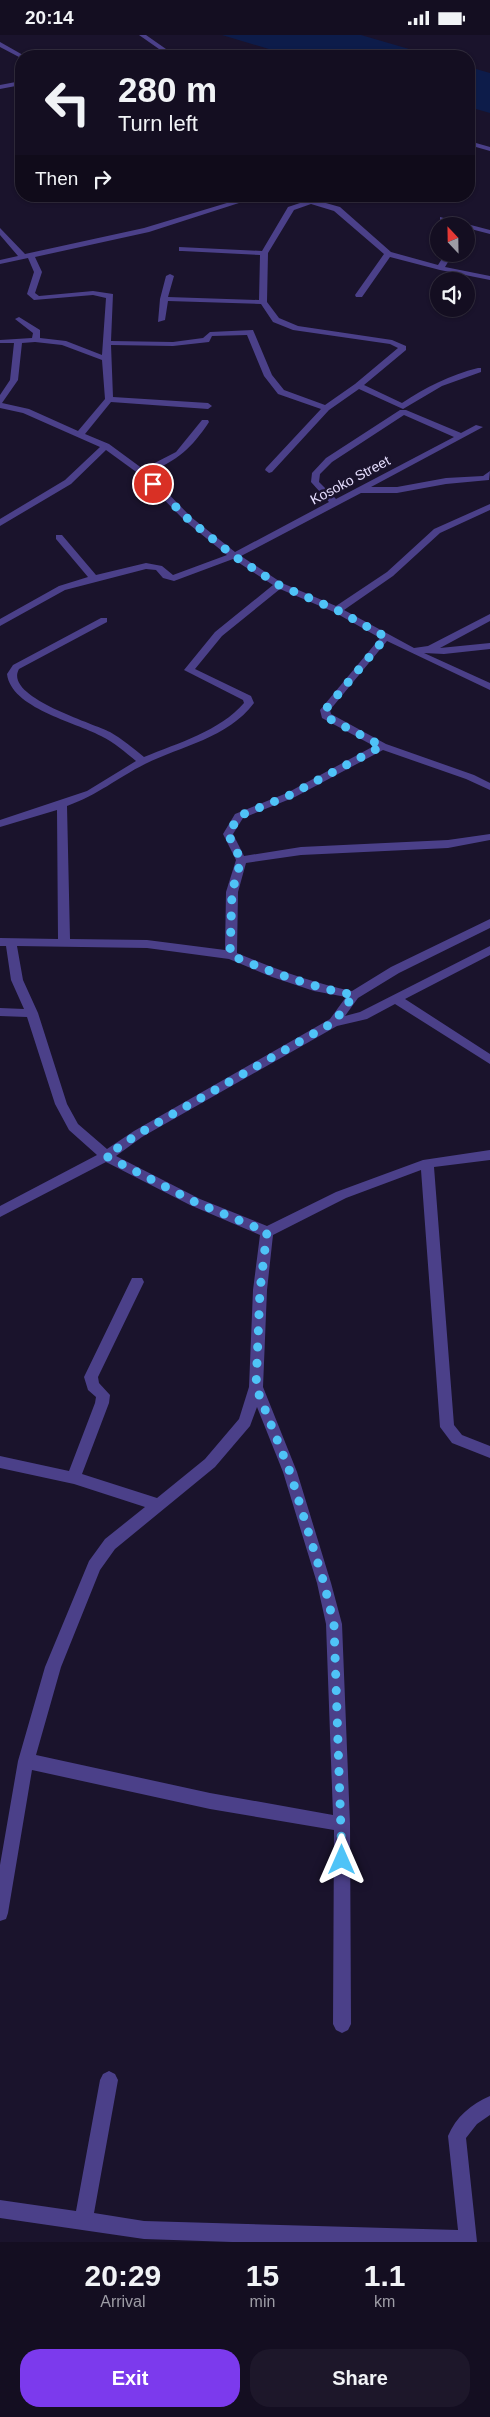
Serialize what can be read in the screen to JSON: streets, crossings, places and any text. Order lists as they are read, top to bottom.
{
  "streets": {
    "street": ["Kosoko Street"]
  },
  "north": "top",
  "page": {
    "status": "20:14",
    "turn": ["280 m", "Turn left"],
    "then": "Then",
    "eta": [
      "20:29",
      "Arrival",
      "15",
      "min",
      "1.1",
      "km"
    ],
    "buttons": ["Exit", "Share"]
  }
}
